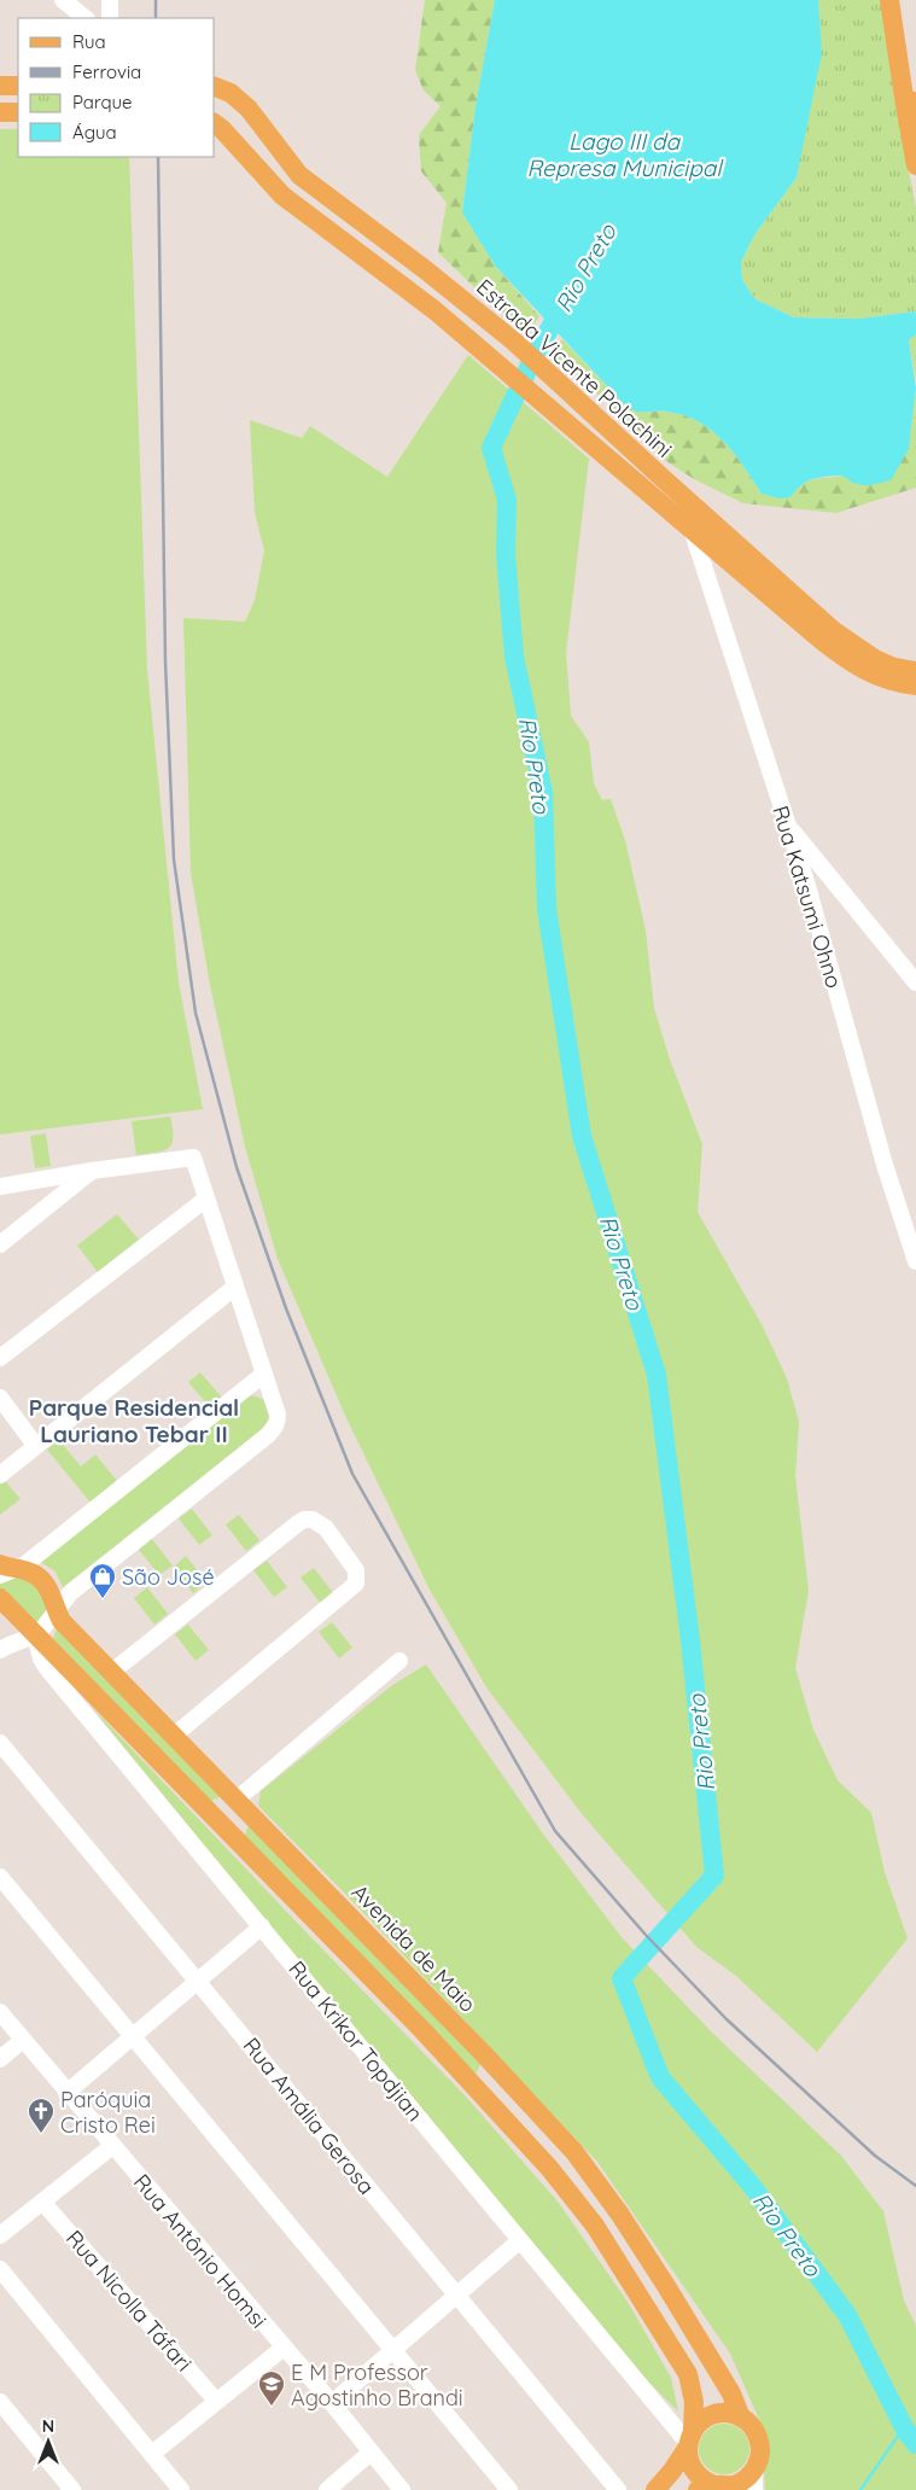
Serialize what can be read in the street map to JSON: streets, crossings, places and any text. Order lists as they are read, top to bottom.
{
  "streets": {
    "main road": ["Estrada Vicente Polachini", "Avenida de Maio"],
    "street": [
      "Rua Katsumi Ohno",
      "Rua Krikor Topdjian",
      "Rua Amália Gerosa",
      "Rua Antônio Homsi",
      "Rua Nicolla Táfari"
    ]
  },
  "crossings": [
    ["Estrada Vicente Polachini", "Rua Katsumi Ohno"],
    ["Avenida de Maio", "Rua Krikor Topdjian"]
  ],
  "districts": ["Parque Residencial Lauriano Tebar II"],
  "water": ["Lago III da Represa Municipal", "Rio Preto"],
  "places": {
    "shop": ["São José"],
    "church": ["Paróquia Cristo Rei"],
    "school or university": ["E M Professor Agostinho Brandi"]
  },
  "legend": [
    "Rua",
    "Ferrovia",
    "Parque",
    "Água"
  ],
  "north": "top"
}
